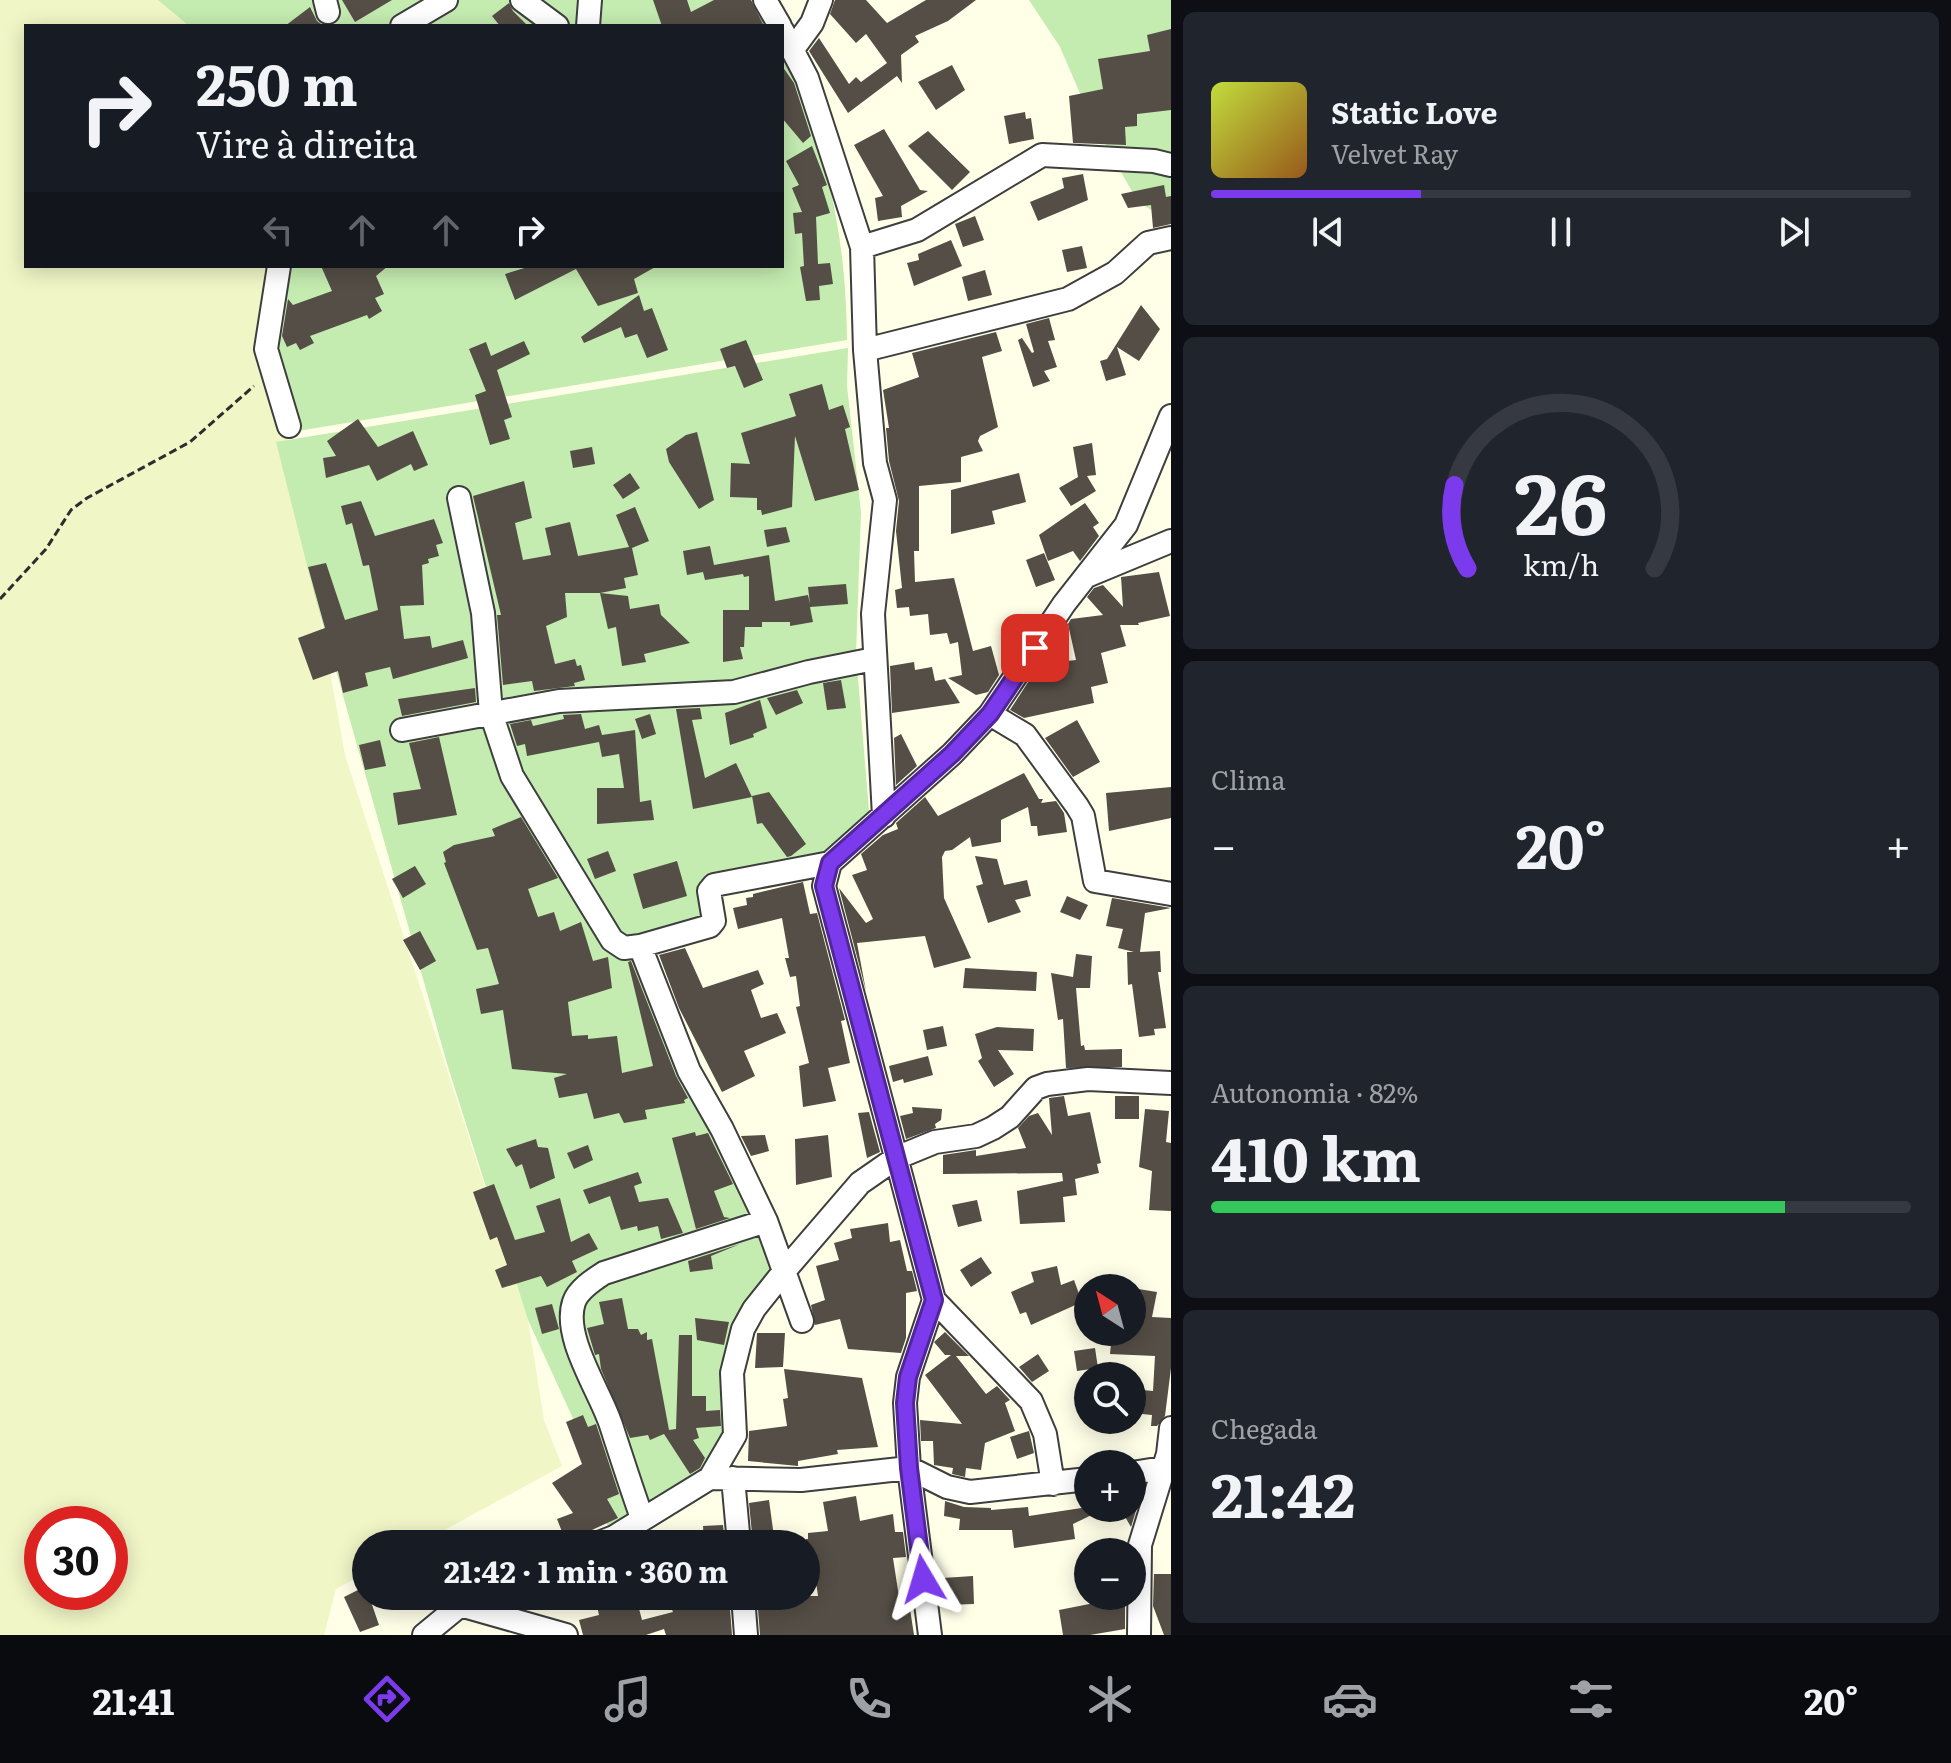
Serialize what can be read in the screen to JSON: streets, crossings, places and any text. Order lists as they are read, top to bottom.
{
  "north": "top left",
  "page": {
    "turn": ["250 m", "Vire à direita"],
    "song": ["Static Love", "Velvet Ray"],
    "tile": [
      "Clima",
      ["Autonomia · 82%", "410 km"],
      ["Chegada", "21:42"]
    ],
    "heat": ["−", "20°", "+"],
    "map_buttons": ["+", "−"],
    "limit": "30",
    "trip": "21:42 · 1 min · 360 m",
    "tabs": ["21:41", "20°"],
    "gauge": ["26", "km/h"]
  }
}
